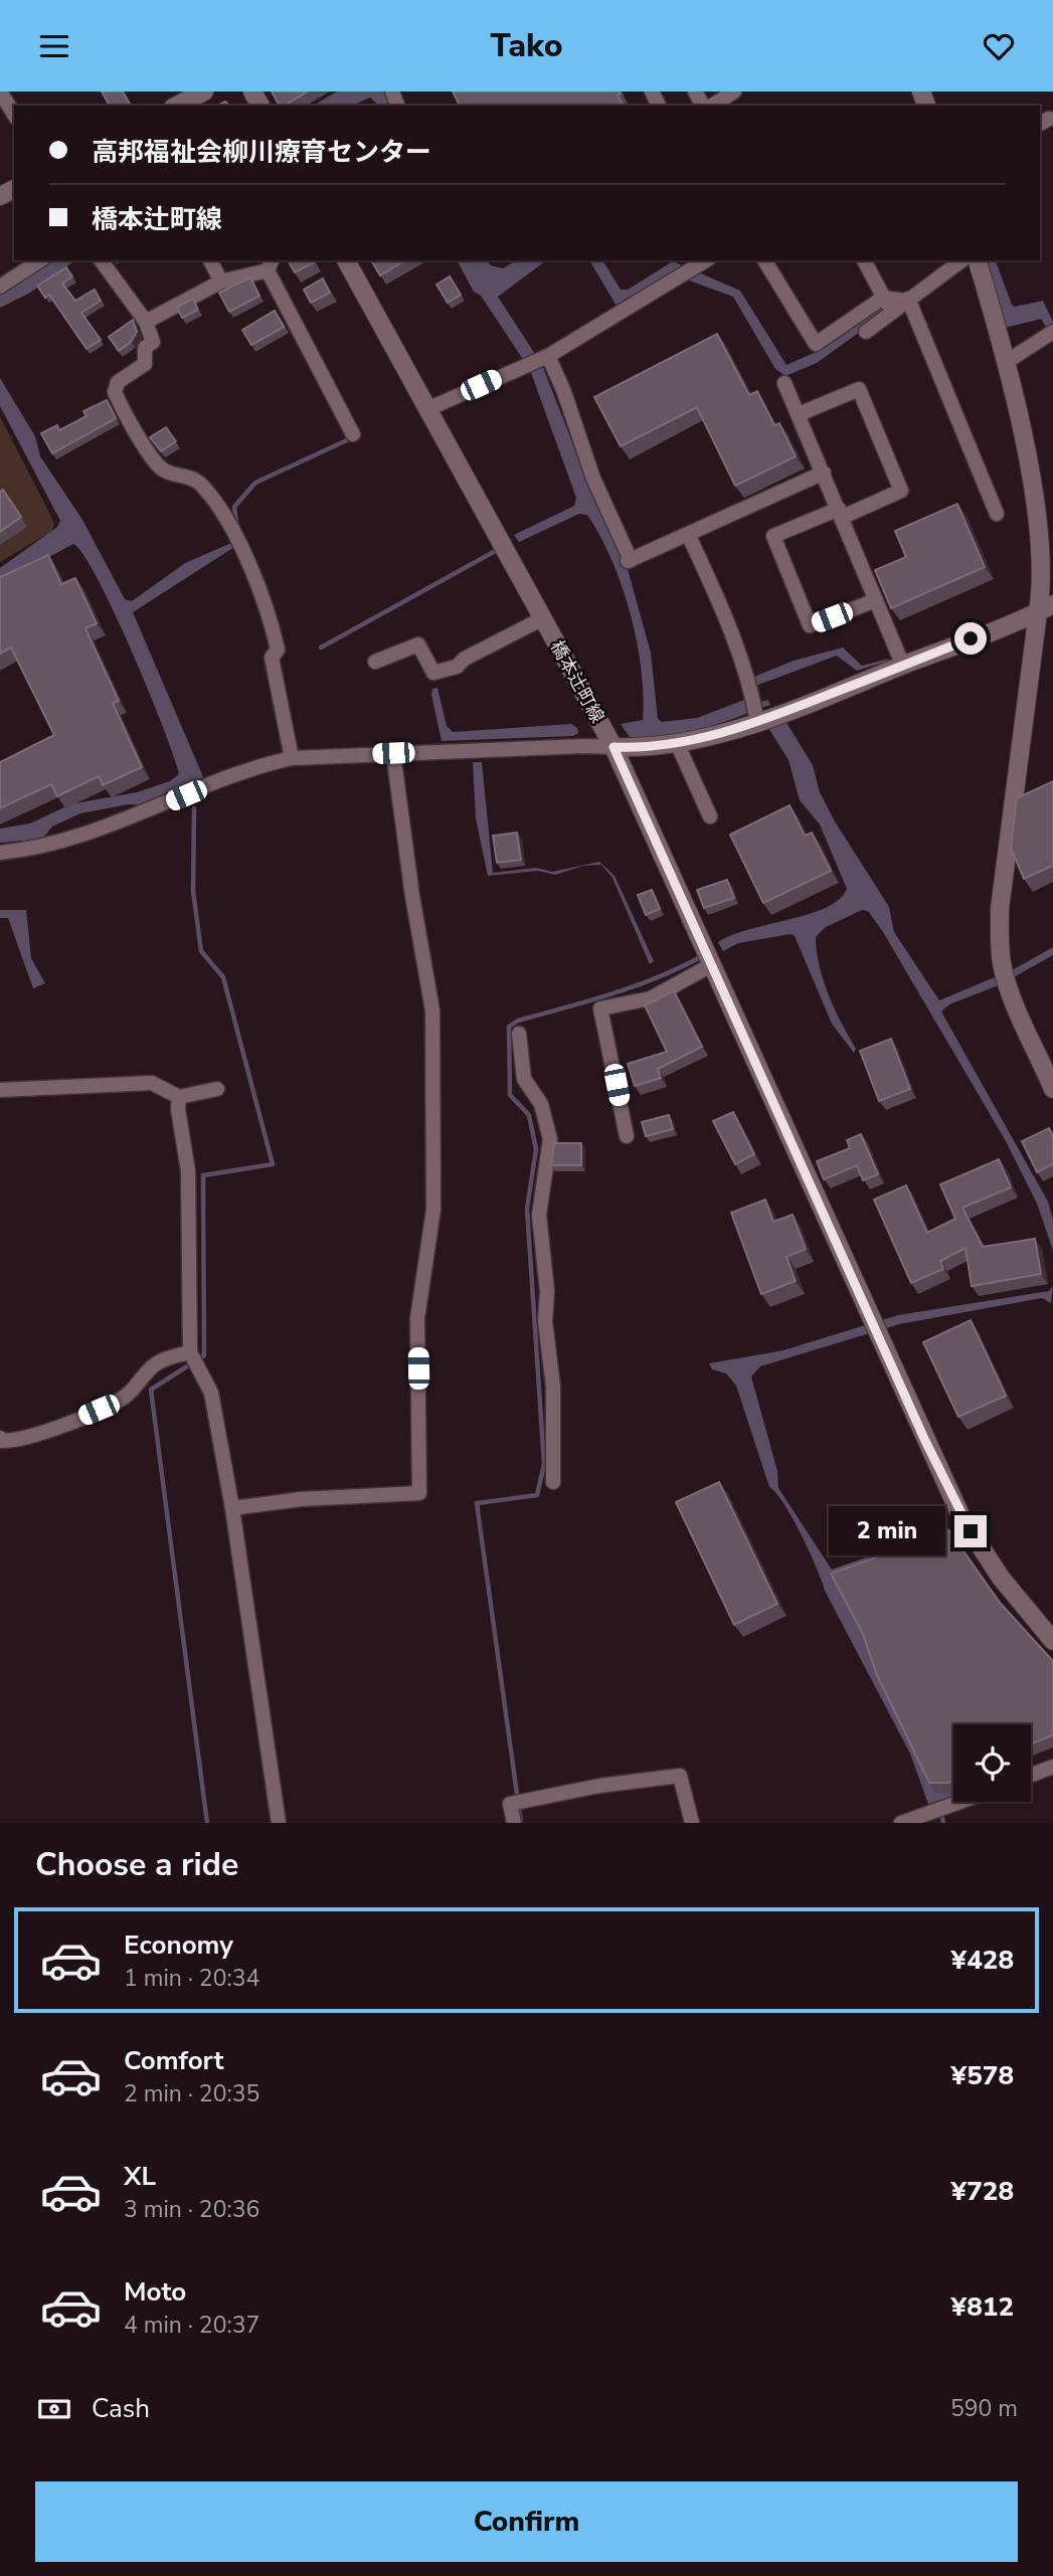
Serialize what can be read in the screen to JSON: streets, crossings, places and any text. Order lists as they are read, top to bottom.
{
  "streets": {
    "main road": ["橋本辻町線"]
  },
  "page": {
    "header": "Tako",
    "banner": ["高邦福祉会柳川療育センター", "橋本辻町線"],
    "bubble": "2 min",
    "heading": "Choose a ride",
    "list": [
      {
        "name": "Economy",
        "note": "1 min · 20:34",
        "value": "¥428"
      },
      {
        "name": "Comfort",
        "note": "2 min · 20:35",
        "value": "¥578"
      },
      {
        "name": "XL",
        "note": "3 min · 20:36",
        "value": "¥728"
      },
      {
        "name": "Moto",
        "note": "4 min · 20:37",
        "value": "¥812"
      }
    ],
    "pay": ["Cash", "590 m"],
    "buttons": "Confirm"
  }
}
